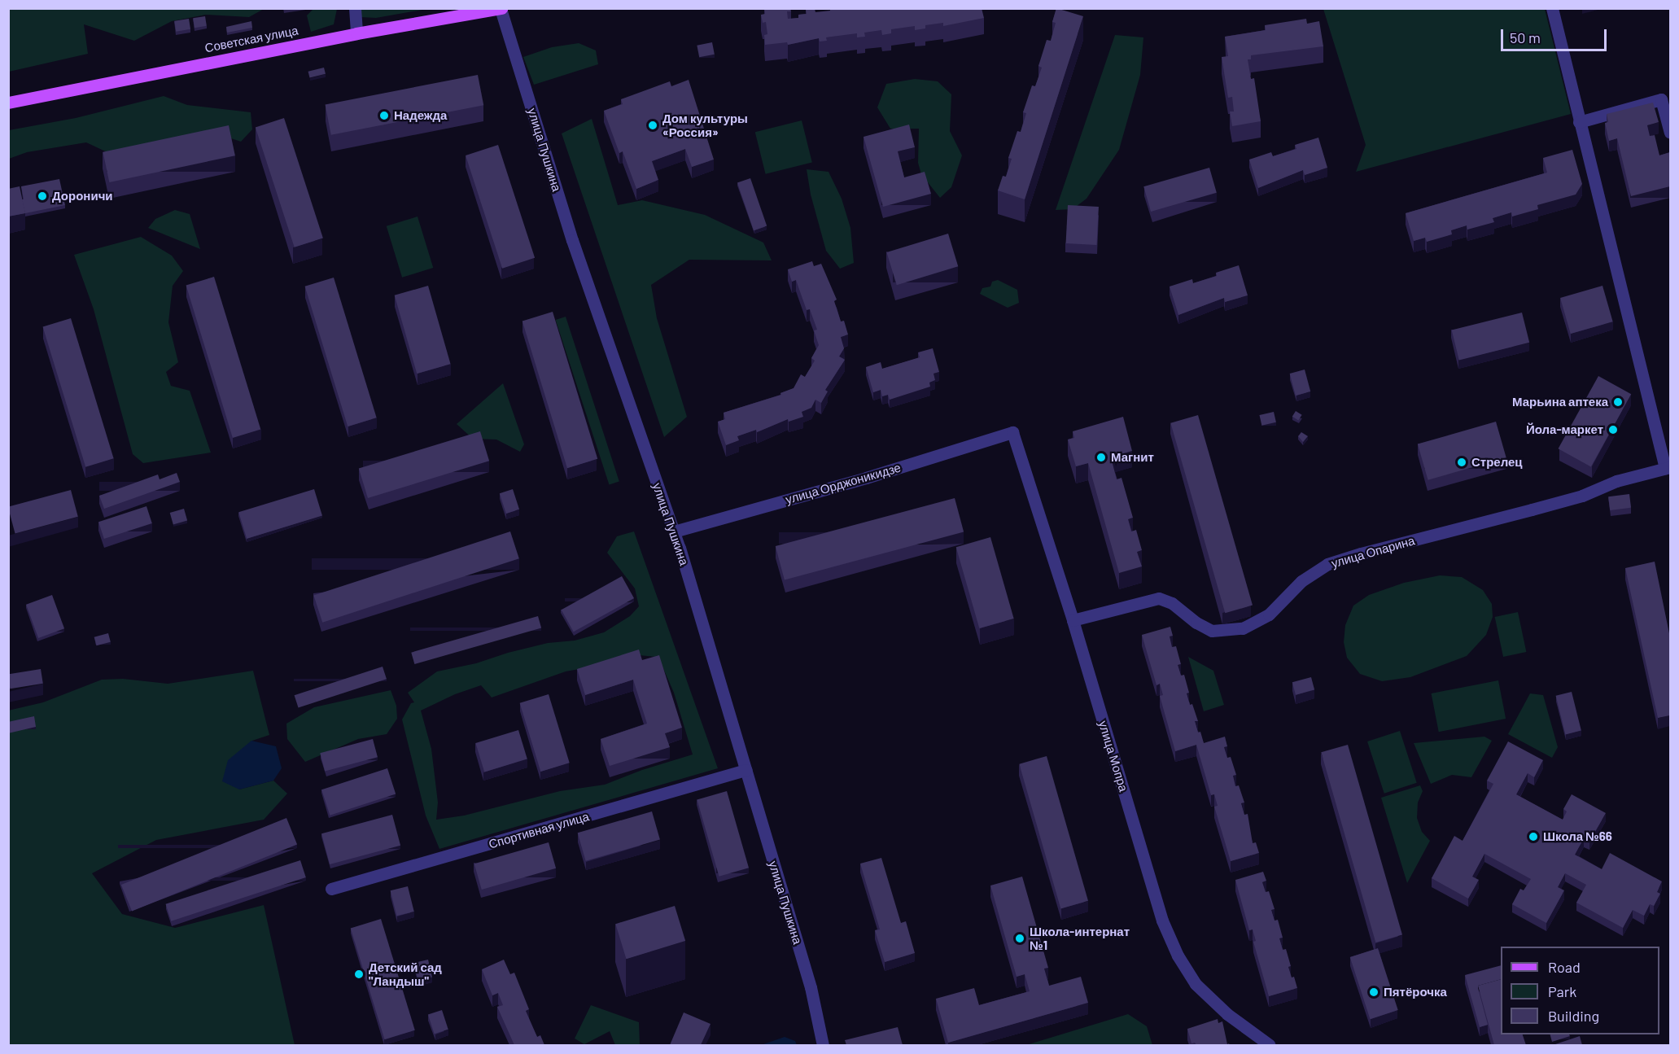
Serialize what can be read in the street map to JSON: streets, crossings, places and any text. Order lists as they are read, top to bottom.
{
  "streets": {
    "main road": ["Советская улица"],
    "street": [
      "улица Пушкина",
      "улица Орджоникидзе",
      "улица Опарина",
      "улица Мопра",
      "Спортивная улица"
    ]
  },
  "crossings": [
    ["Советская улица", "улица Пушкина"],
    ["улица Пушкина", "улица Орджоникидзе"],
    ["улица Пушкина", "Спортивная улица"],
    ["улица Орджоникидзе", "улица Мопра"],
    ["улица Опарина", "улица Мопра"]
  ],
  "places": [
    "Надежда",
    "Дом культуры «Россия»",
    "Дороничи",
    "Марьина аптека",
    "Йола-маркет",
    "Магнит",
    "Стрелец",
    "Школа №66",
    "Школа-интернат №1",
    "Детский сад \"Ландыш\"",
    "Пятёрочка"
  ],
  "legend": ["Road", "Park", "Building"],
  "scale_bar": "50 m"
}
